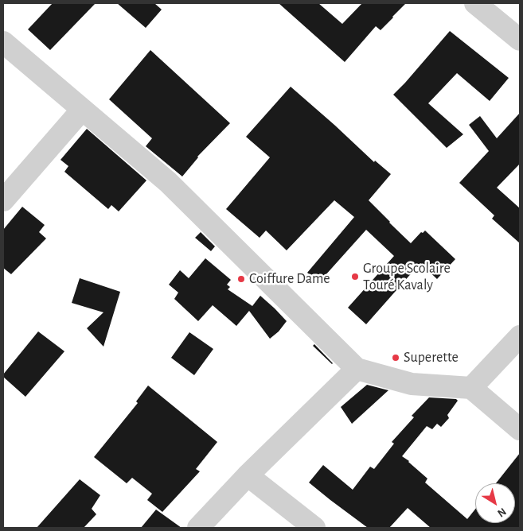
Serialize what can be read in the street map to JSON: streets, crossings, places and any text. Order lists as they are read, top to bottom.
{
  "places": ["Groupe Scolaire Touré Kavaly", "Coiffure Dame", "Superette"],
  "north": "bottom right"
}
